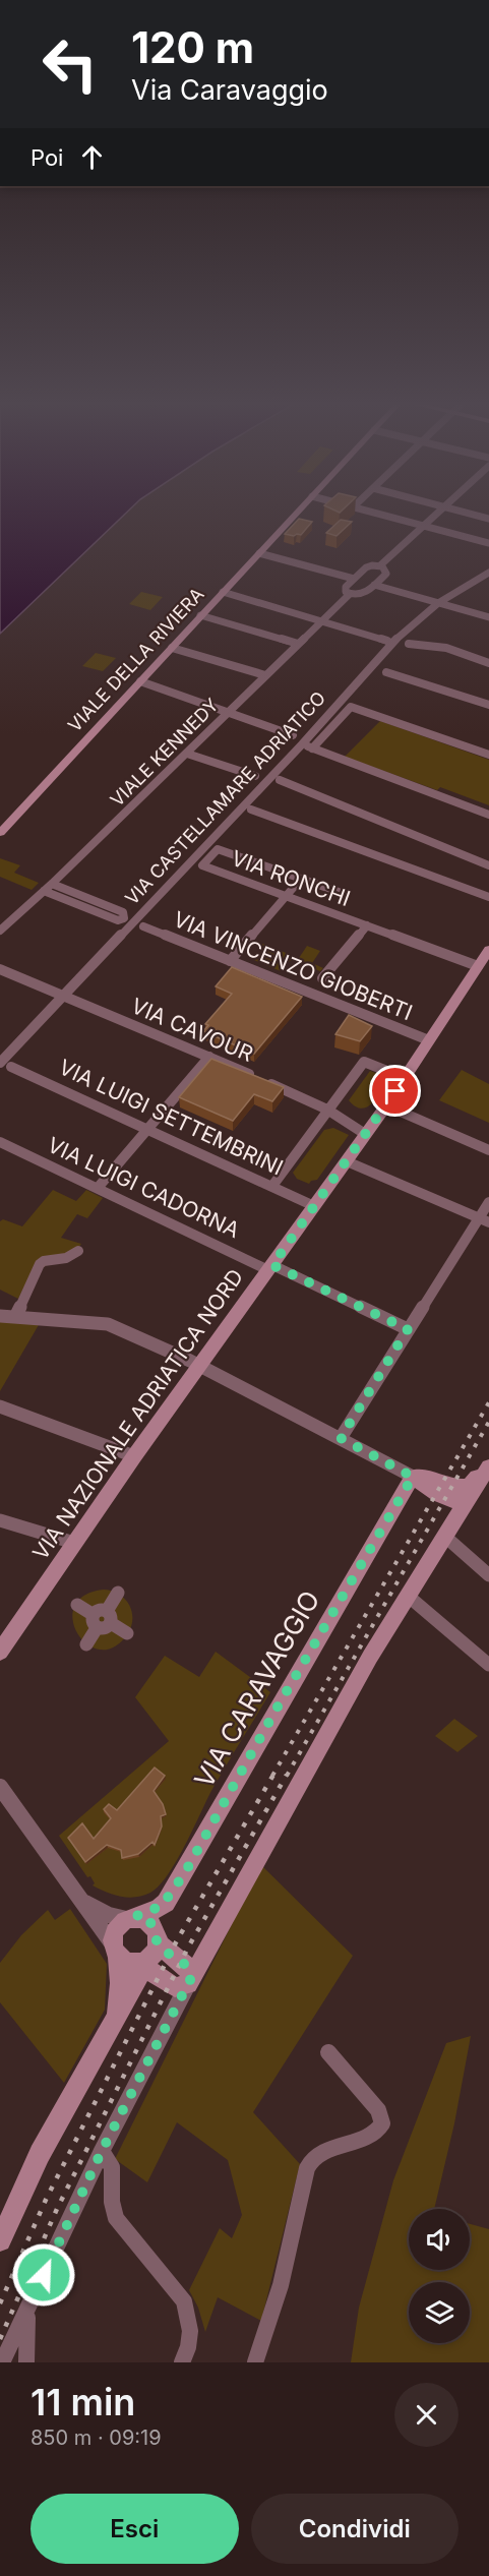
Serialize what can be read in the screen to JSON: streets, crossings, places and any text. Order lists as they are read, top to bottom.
{
  "streets": {
    "street": [
      "VIALE DELLA RIVIERA",
      "VIALE KENNEDY",
      "VIA CASTELLAMARE ADRIATICO",
      "VIA RONCHI",
      "VIA VINCENZO GIOBERTI",
      "VIA CAVOUR",
      "VIA LUIGI SETTEMBRINI",
      "VIA LUIGI CADORNA",
      "VIA NAZIONALE ADRIATICA NORD",
      "VIA CARAVAGGIO"
    ]
  },
  "crossings": [
    ["VIA CASTELLAMARE ADRIATICO", "VIA CAVOUR"],
    ["VIA CASTELLAMARE ADRIATICO", "VIA LUIGI SETTEMBRINI"],
    ["VIA RONCHI", "VIA NAZIONALE ADRIATICA NORD"],
    ["VIA VINCENZO GIOBERTI", "VIA NAZIONALE ADRIATICA NORD"],
    ["VIA CAVOUR", "VIA NAZIONALE ADRIATICA NORD"],
    ["VIA LUIGI SETTEMBRINI", "VIA NAZIONALE ADRIATICA NORD"],
    ["VIA LUIGI CADORNA", "VIA NAZIONALE ADRIATICA NORD"]
  ],
  "page": {
    "turn": ["120 m", "Via Caravaggio"],
    "then": "Poi",
    "heading": ["11 min", "850 m · 09:19"],
    "buttons": ["Esci", "Condividi"]
  }
}
